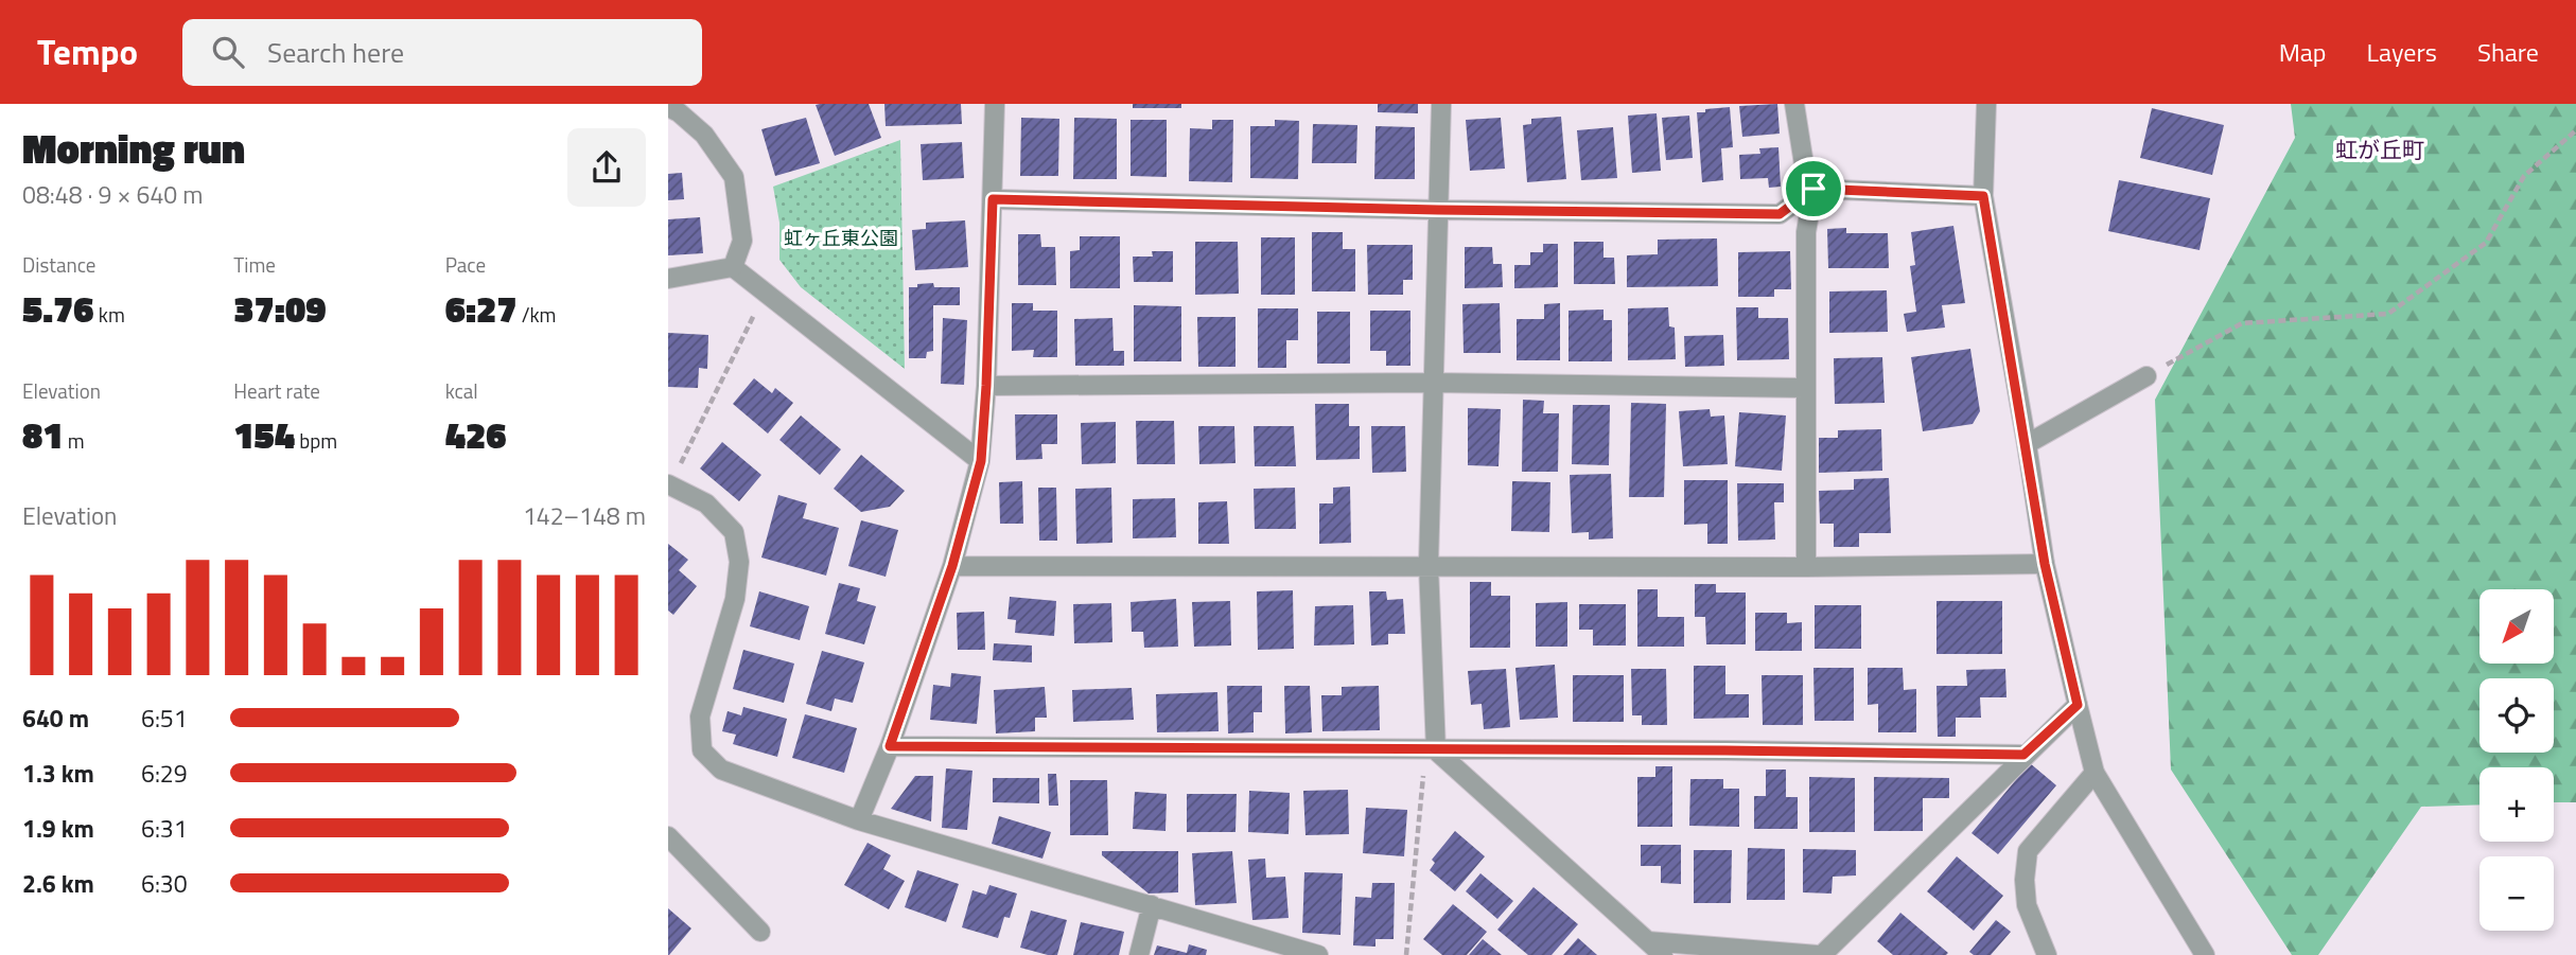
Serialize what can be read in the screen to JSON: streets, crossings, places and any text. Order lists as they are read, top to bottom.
{
  "districts": ["虹が丘町"],
  "parks": ["虹ヶ丘東公園"],
  "north": "bottom left",
  "page": {
    "header": "Tempo",
    "search": "Search here",
    "nav": ["Map", "Layers", "Share"],
    "heading": ["Morning run", "08:48 · 9 × 640 m"],
    "stats": [
      ["Distance", "5.76 km"],
      ["Time", "37:09"],
      ["Pace", "6:27 /km"],
      ["Elevation", "81 m"],
      ["Heart rate", "154 bpm"],
      ["kcal", "426"]
    ],
    "chart": ["Elevation", "142–148 m"],
    "map_buttons": ["+", "−"],
    "list": [
      {
        "name": "640 m",
        "note": "6:51"
      },
      {
        "name": "1.3 km",
        "note": "6:29"
      },
      {
        "name": "1.9 km",
        "note": "6:31"
      },
      {
        "name": "2.6 km",
        "note": "6:30"
      }
    ]
  }
}
